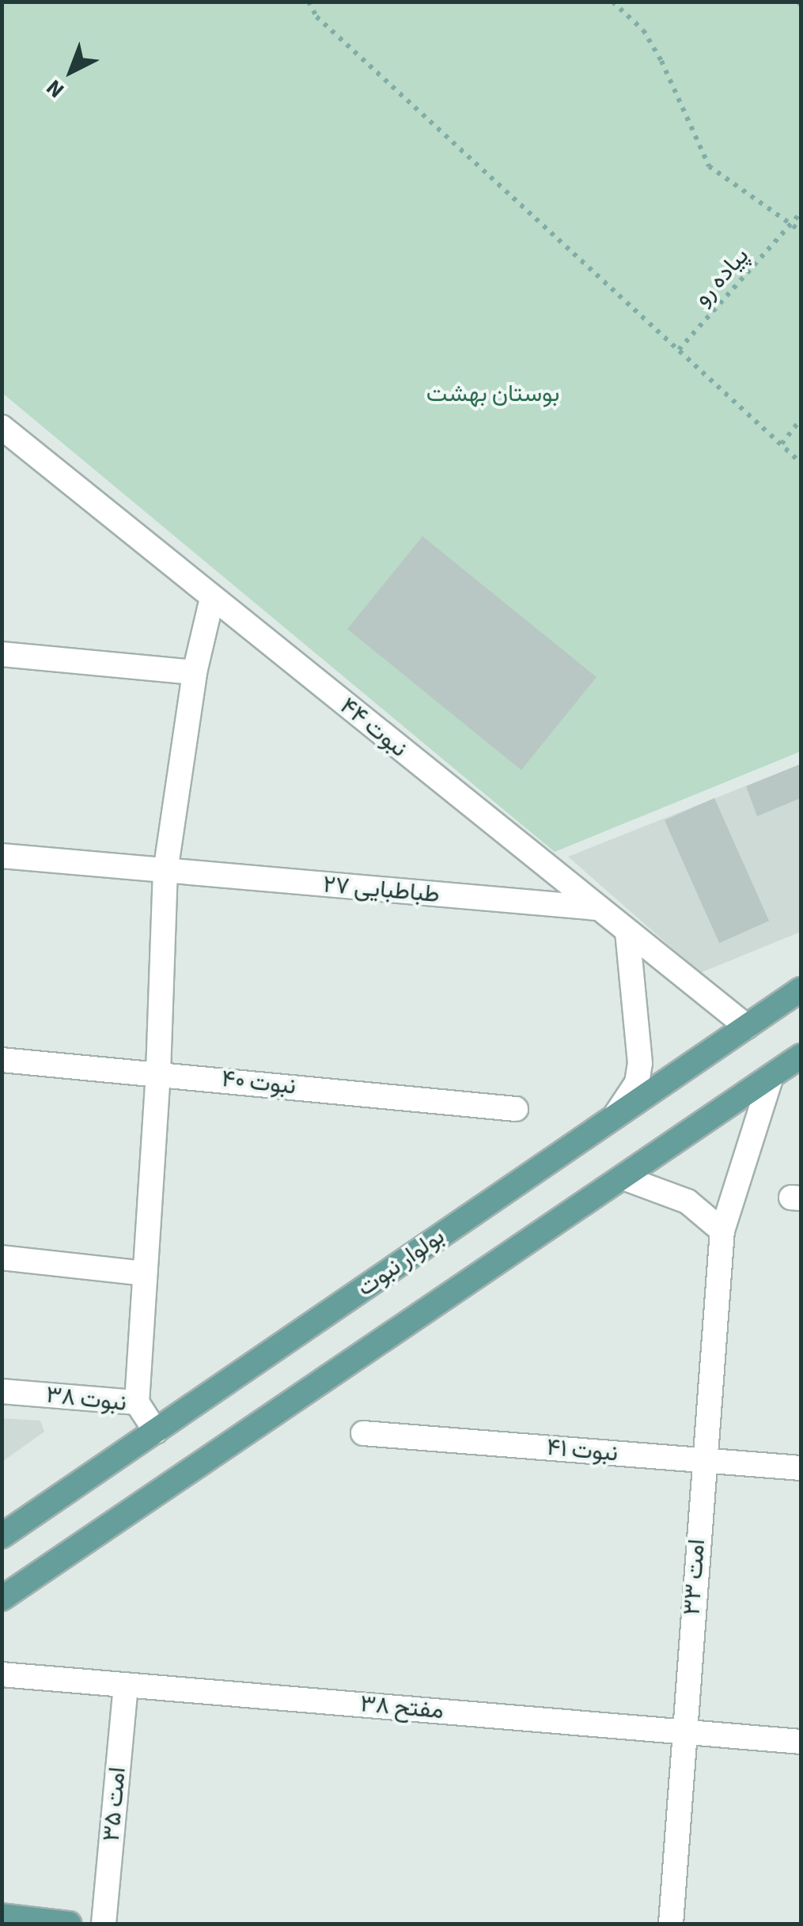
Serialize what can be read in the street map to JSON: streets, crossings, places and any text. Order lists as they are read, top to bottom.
{
  "streets": {
    "main road": ["بولوار نبوت"],
    "street": [
      "نبوت ۴۴",
      "طباطبایی ۲۷",
      "نبوت ۴۰",
      "نبوت ۳۸",
      "نبوت ۴۱",
      "امت ۳۳",
      "مفتح ۳۸",
      "امت ۳۵"
    ],
    "path": ["پیاده رو"]
  },
  "crossings": [
    ["نبوت ۴۴", "طباطبایی ۲۷"],
    ["نبوت ۴۴", "بولوار نبوت"],
    ["بولوار نبوت", "نبوت ۳۸"],
    ["نبوت ۴۱", "امت ۳۳"],
    ["امت ۳۳", "مفتح ۳۸"],
    ["مفتح ۳۸", "امت ۳۵"]
  ],
  "parks": ["بوستان بهشت"],
  "north": "bottom left"
}
